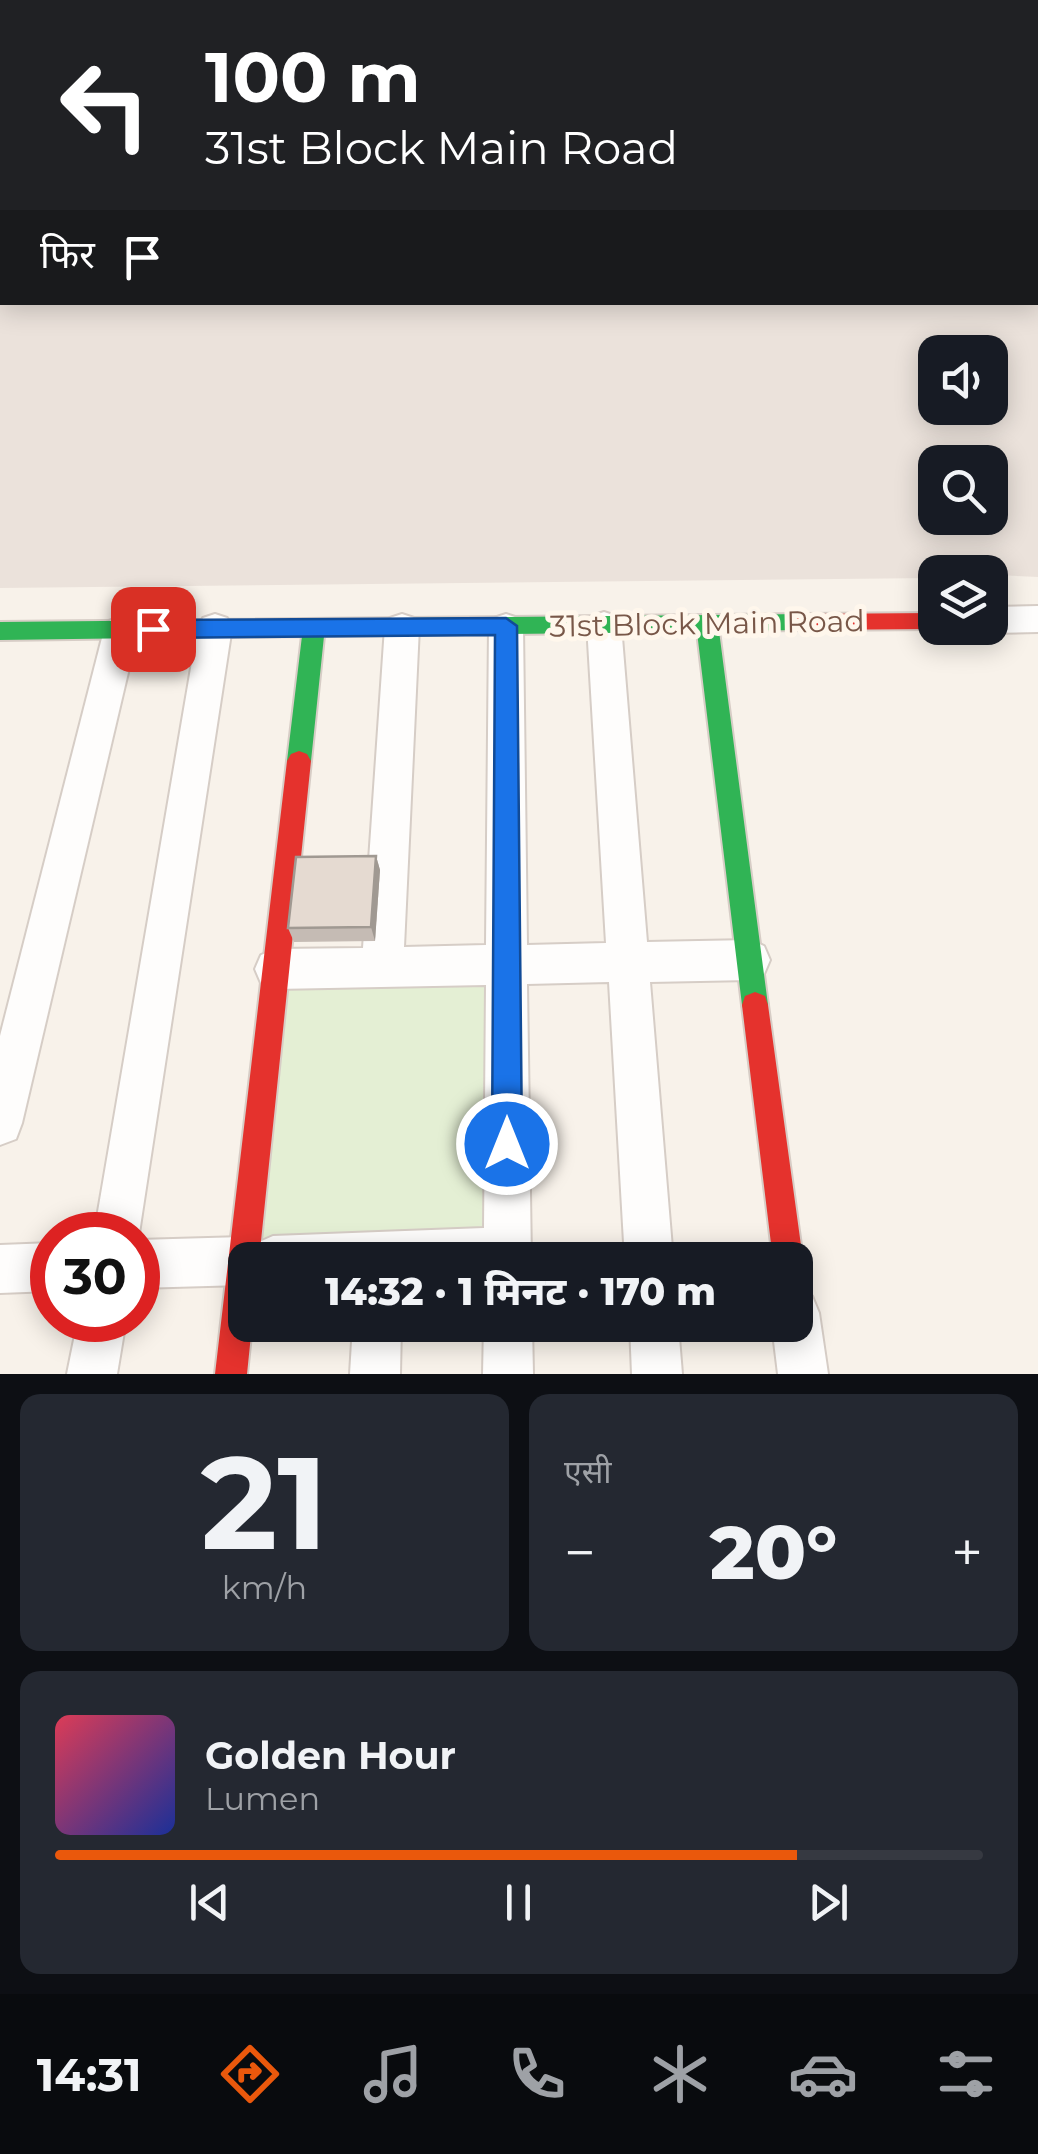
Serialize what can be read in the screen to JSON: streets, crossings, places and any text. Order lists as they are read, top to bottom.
{
  "streets": {
    "street": ["31st Block Main Road"]
  },
  "page": {
    "turn": ["100 m", "31st Block Main Road"],
    "then": "फिर",
    "limit": "30",
    "trip": "14:32 · 1 मिनट · 170 m",
    "tile": [
      ["21", "km/h"],
      "एसी"
    ],
    "heat": ["−", "20°", "+"],
    "song": ["Golden Hour", "Lumen"],
    "tabs": "14:31"
  }
}
